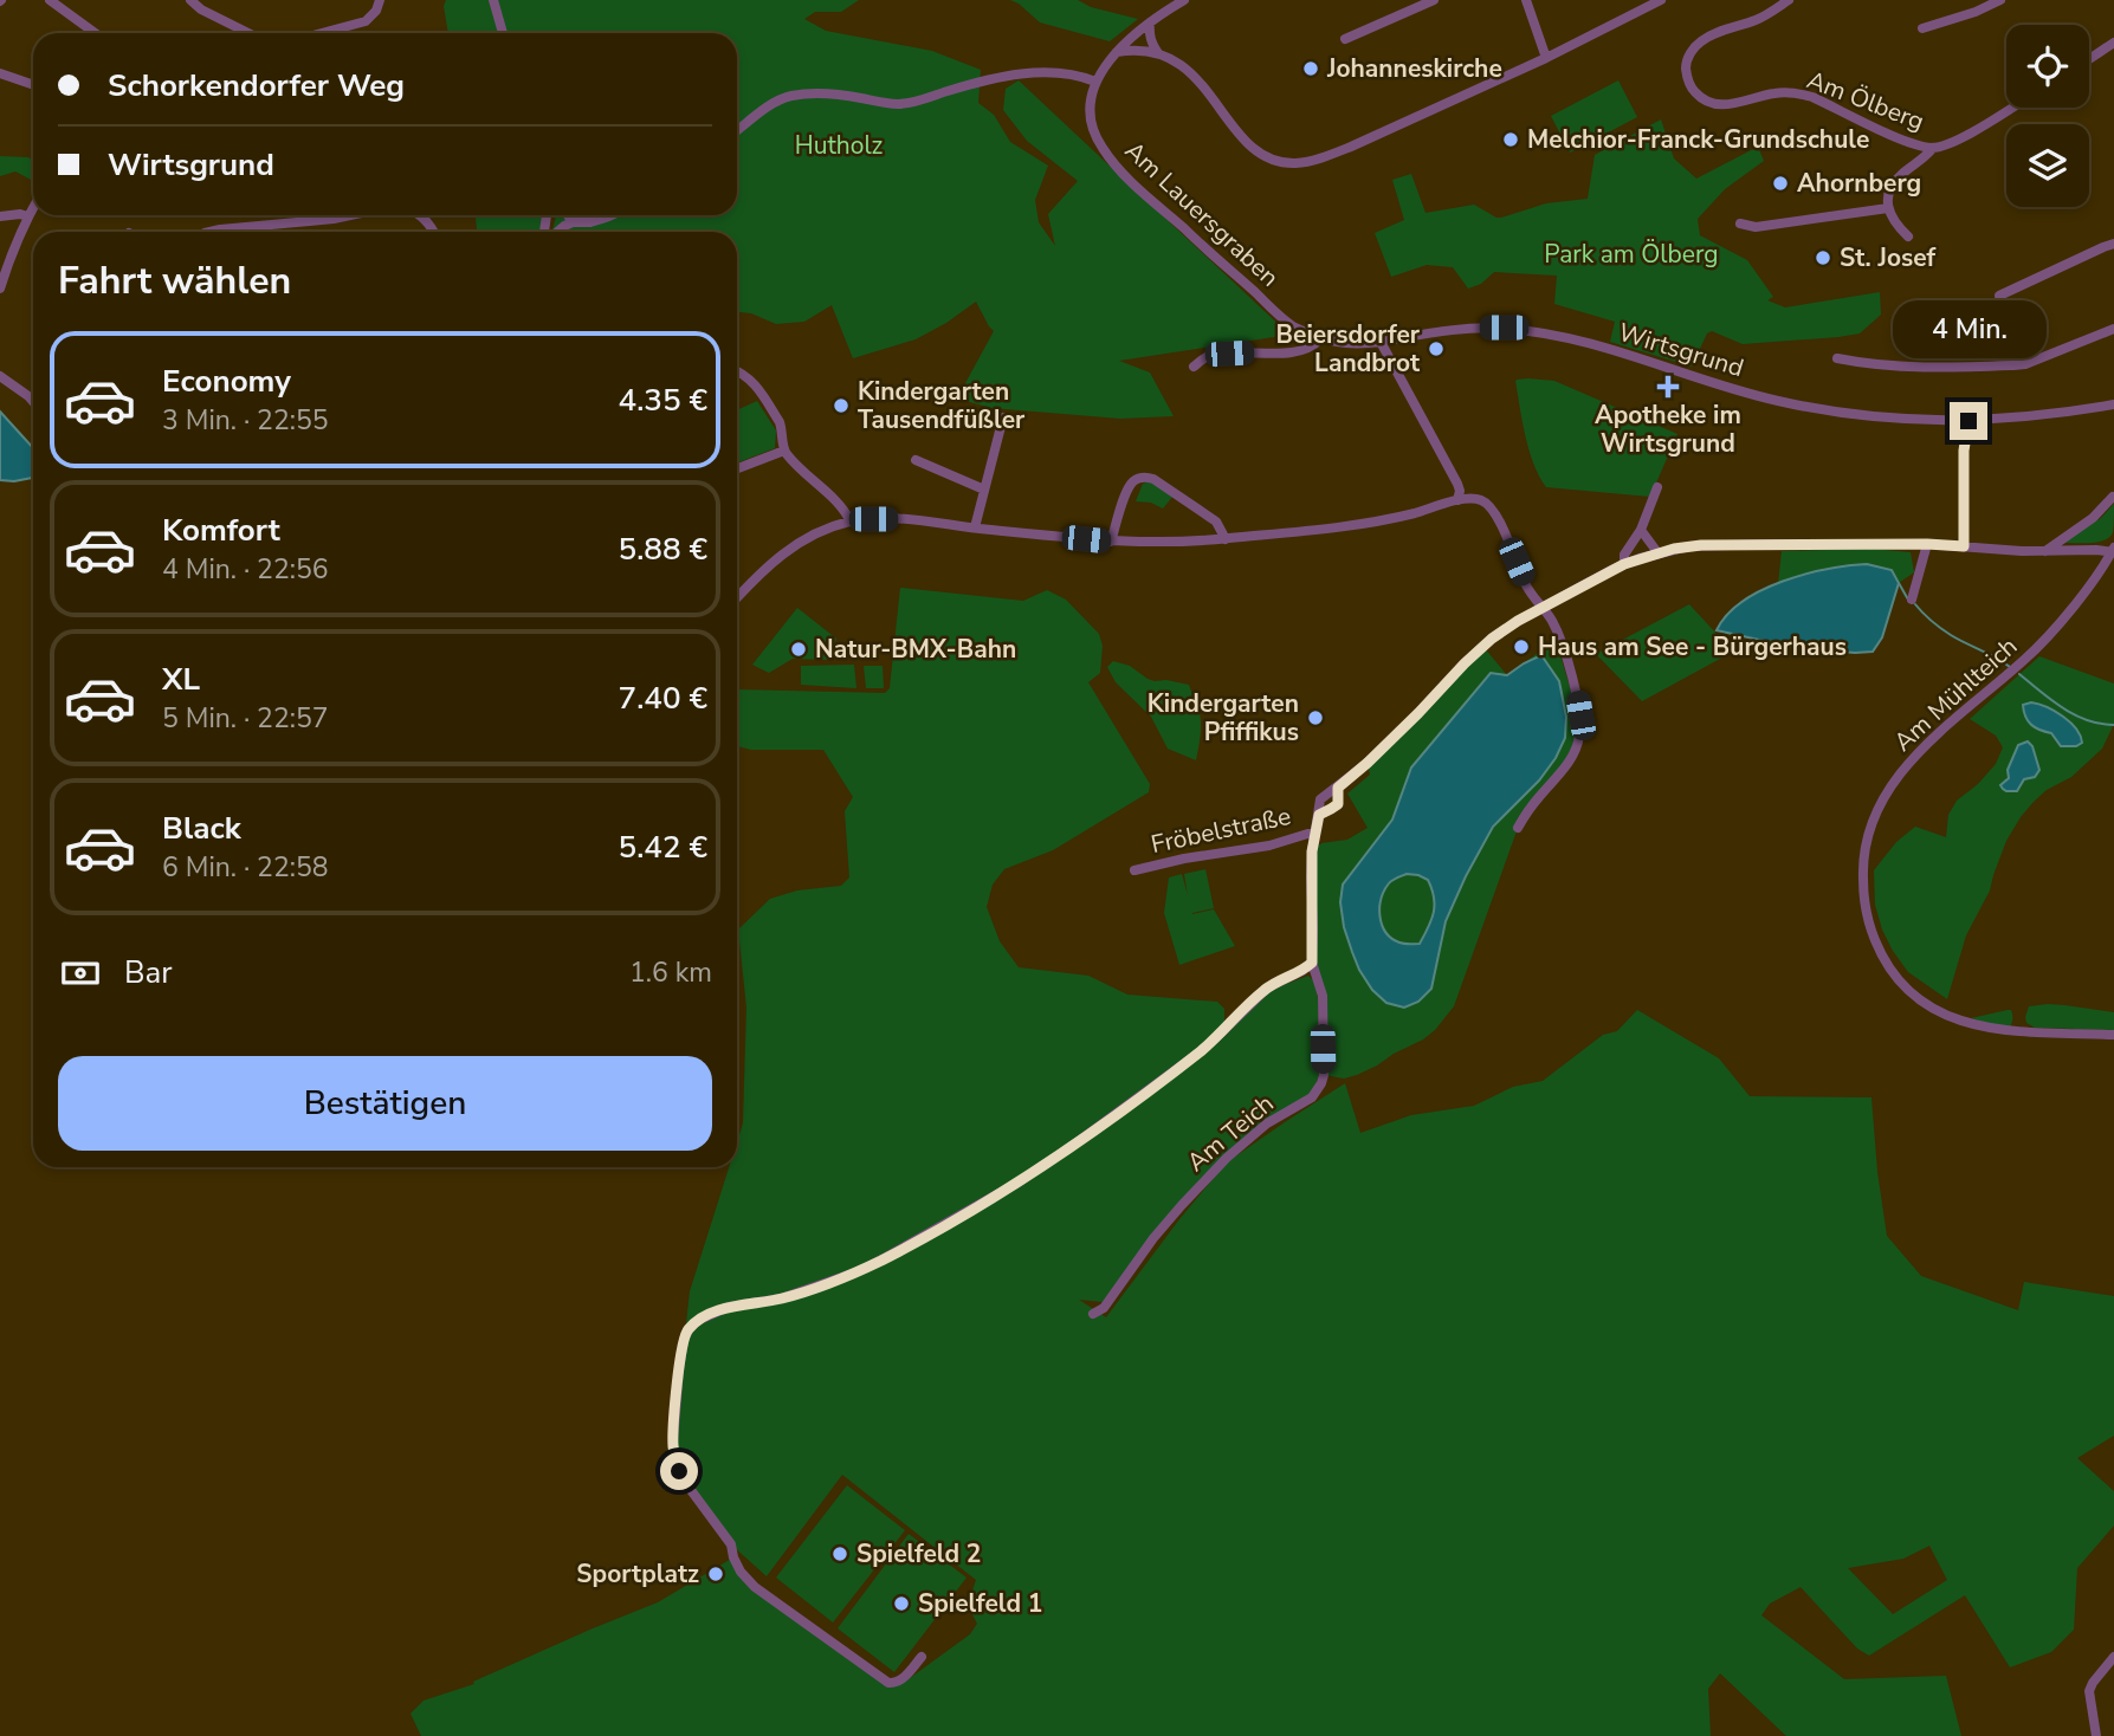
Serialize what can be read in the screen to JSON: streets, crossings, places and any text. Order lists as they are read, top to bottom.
{
  "streets": {
    "street": [
      "Am Ölberg",
      "Am Lauersgraben",
      "Wirtsgrund",
      "Am Mühlteich",
      "Fröbelstraße",
      "Am Teich"
    ]
  },
  "crossings": [
    ["Am Lauersgraben", "Wirtsgrund"]
  ],
  "parks": ["Hutholz", "Park am Ölberg"],
  "places": {
    "other": [
      "Johanneskirche",
      "Melchior-Franck-Grundschule",
      "Ahornberg",
      "St. Josef",
      "Beiersdorfer Landbrot",
      "Kindergarten Tausendfüßler",
      "Haus am See - Bürgerhaus",
      "Natur-BMX-Bahn",
      "Kindergarten Pfiffikus",
      "Spielfeld 2",
      "Sportplatz",
      "Spielfeld 1"
    ],
    "health": ["Apotheke im Wirtsgrund"]
  },
  "page": {
    "banner": ["Schorkendorfer Weg", "Wirtsgrund"],
    "heading": "Fahrt wählen",
    "bubble": "4 Min.",
    "list": [
      {
        "name": "Economy",
        "note": "3 Min. · 22:55",
        "value": "4.35 €"
      },
      {
        "name": "Komfort",
        "note": "4 Min. · 22:56",
        "value": "5.88 €"
      },
      {
        "name": "XL",
        "note": "5 Min. · 22:57",
        "value": "7.40 €"
      },
      {
        "name": "Black",
        "note": "6 Min. · 22:58",
        "value": "5.42 €"
      }
    ],
    "pay": ["Bar", "1.6 km"],
    "buttons": "Bestätigen"
  }
}
